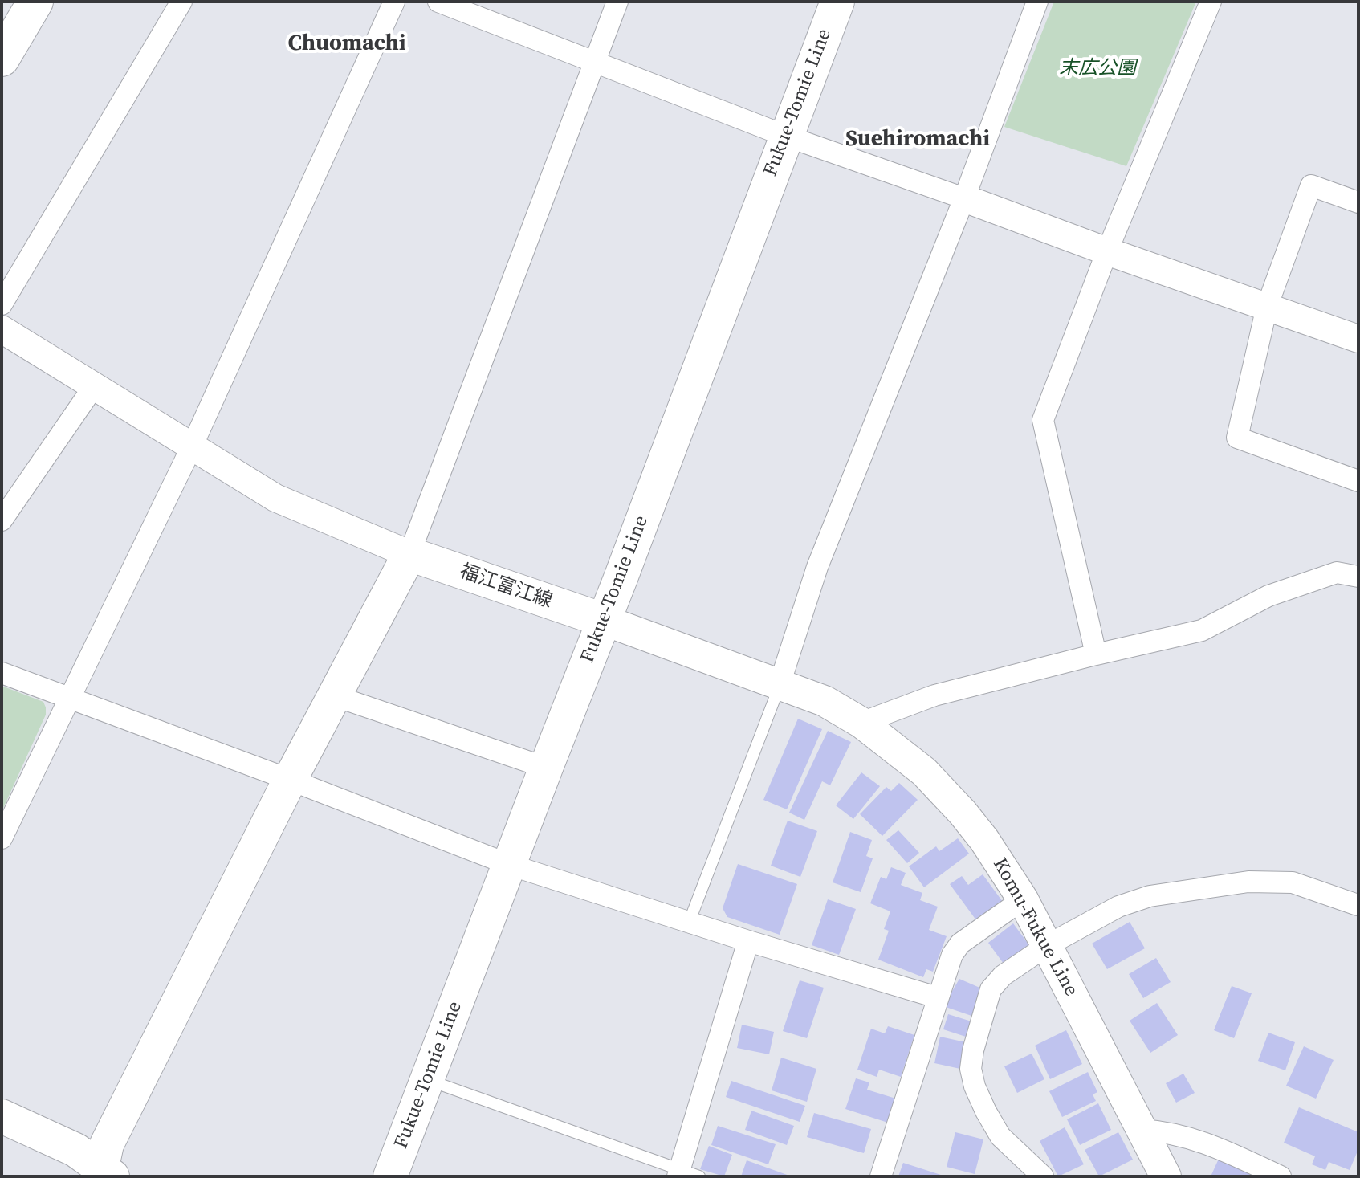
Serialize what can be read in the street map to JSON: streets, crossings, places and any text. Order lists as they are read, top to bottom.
{
  "streets": {
    "main road": ["Fukue-Tomie Line", "福江富江線", "Komu-Fukue Line"]
  },
  "crossings": [
    ["Fukue-Tomie Line", "福江富江線"],
    ["Fukue-Tomie Line", "Komu-Fukue Line"],
    ["福江富江線", "Komu-Fukue Line"]
  ],
  "districts": ["Chuomachi", "Suehiromachi"],
  "parks": ["末広公園"]
}
